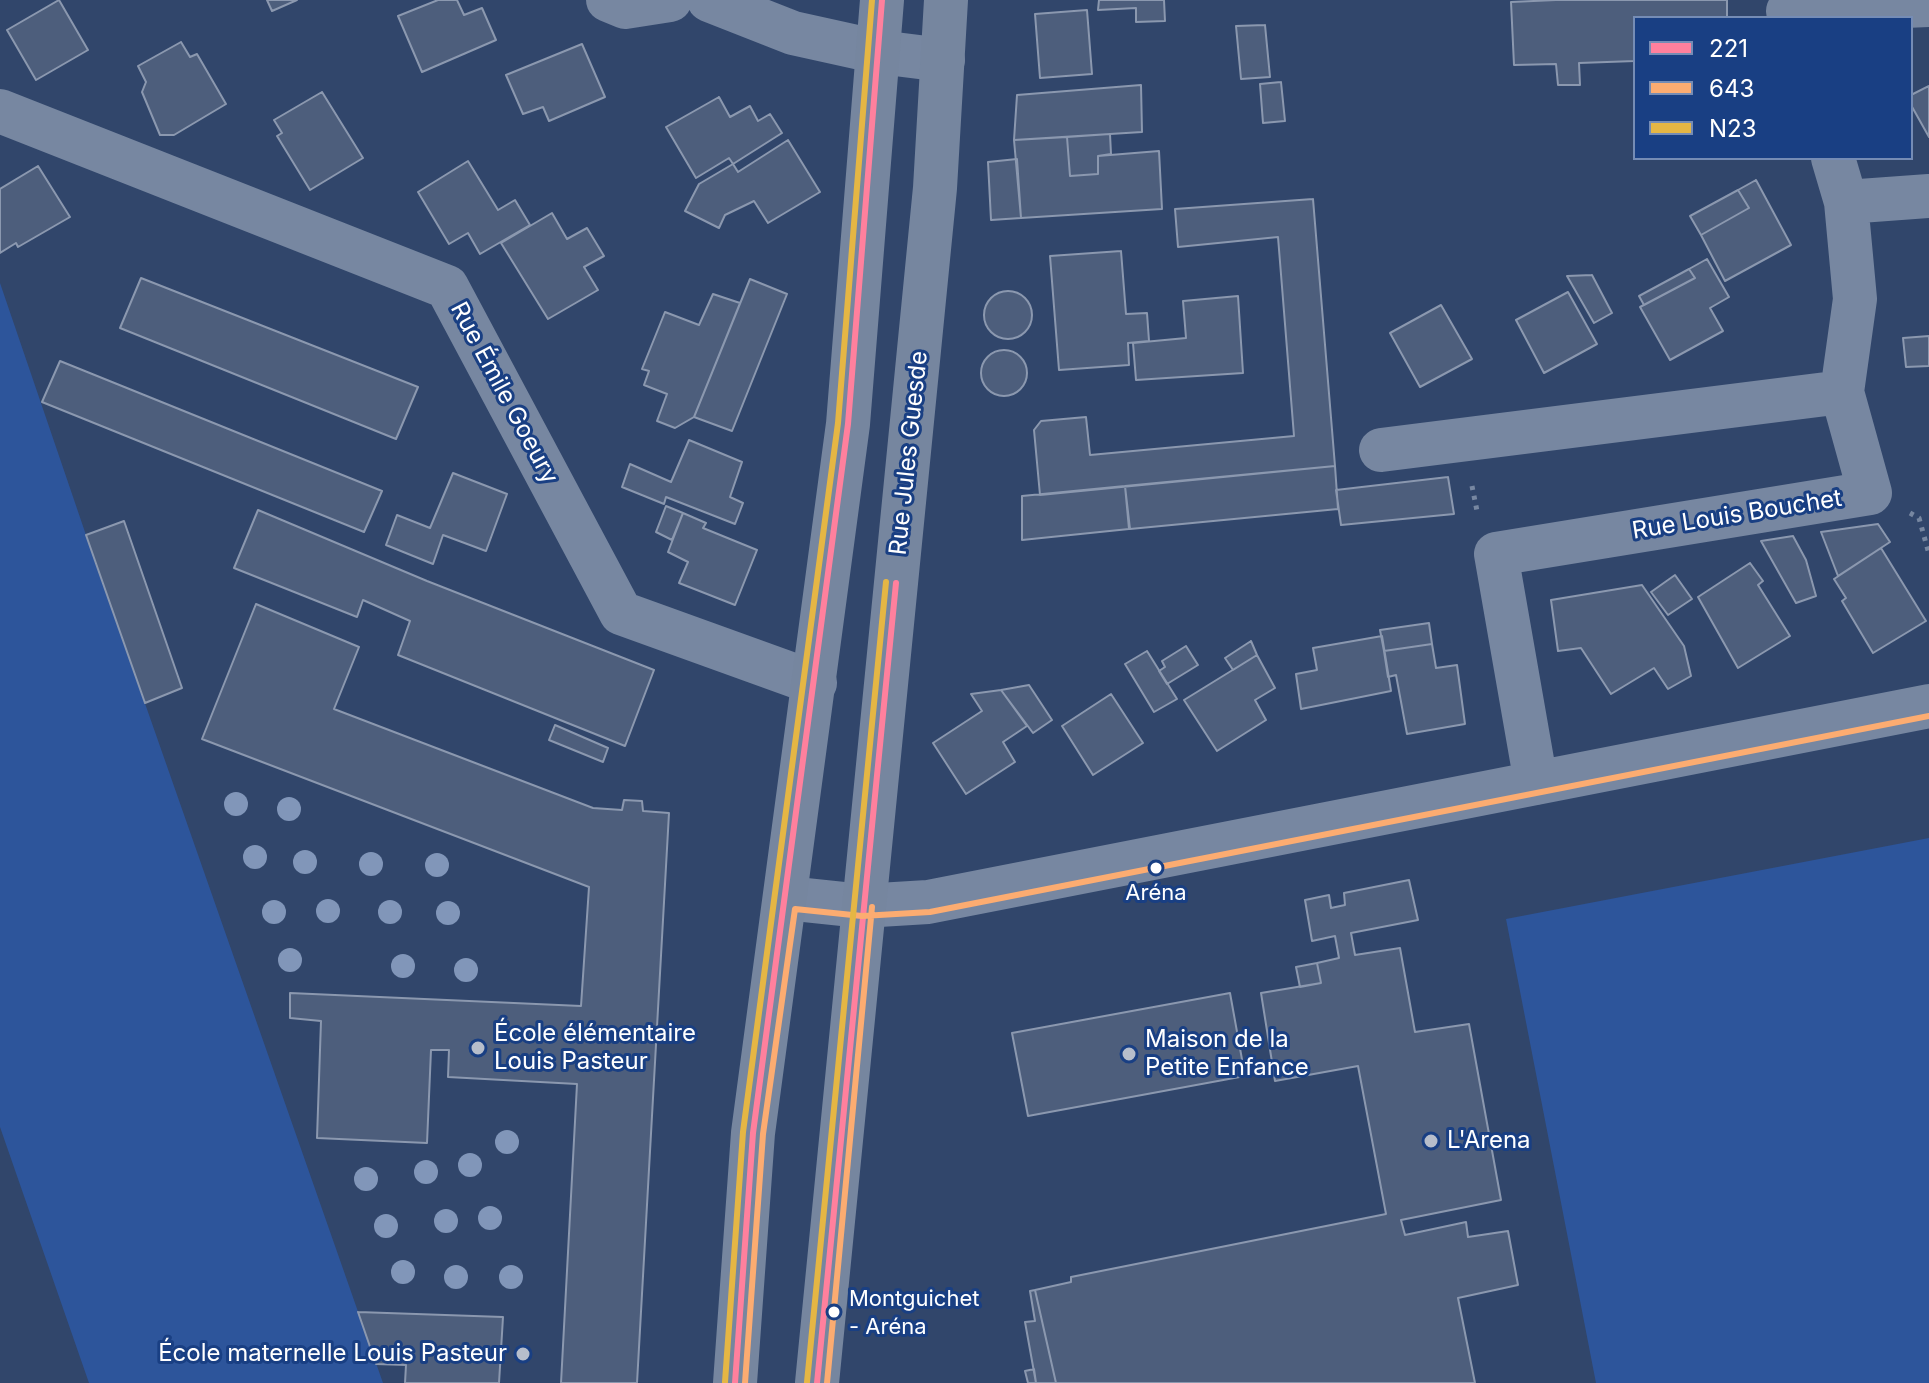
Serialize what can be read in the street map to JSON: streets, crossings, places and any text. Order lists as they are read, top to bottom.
{
  "streets": {
    "main road": ["Rue Jules Guesde"],
    "street": ["Rue Émile Goeury", "Rue Louis Bouchet"]
  },
  "places": [
    "Aréna",
    "École élémentaire Louis Pasteur",
    "Maison de la Petite Enfance",
    "L'Arena",
    "Montguichet - Aréna",
    "École maternelle Louis Pasteur"
  ],
  "lines": ["transit line 221", "transit line N23", "transit line 643"],
  "legend": ["221", "643", "N23"]
}
